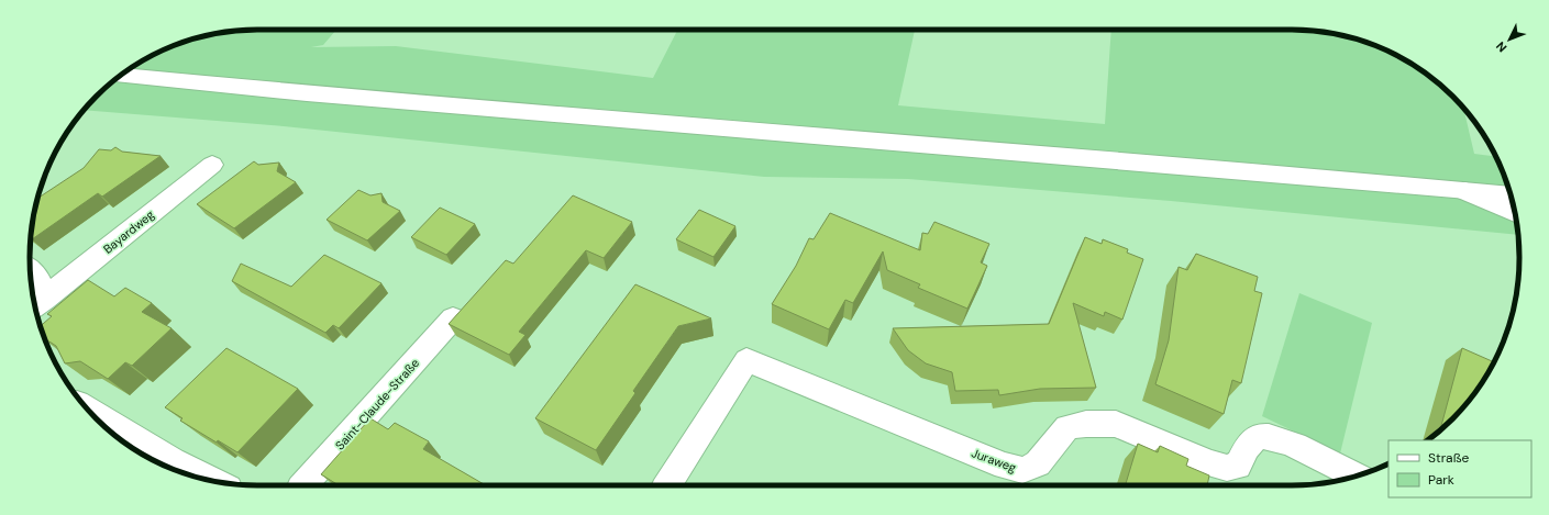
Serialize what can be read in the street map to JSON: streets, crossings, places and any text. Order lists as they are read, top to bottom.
{
  "streets": {
    "main road": ["Bayardweg", "Saint-Claude-Straße", "Juraweg"]
  },
  "legend": ["Straße", "Park"],
  "north": "bottom left"
}
